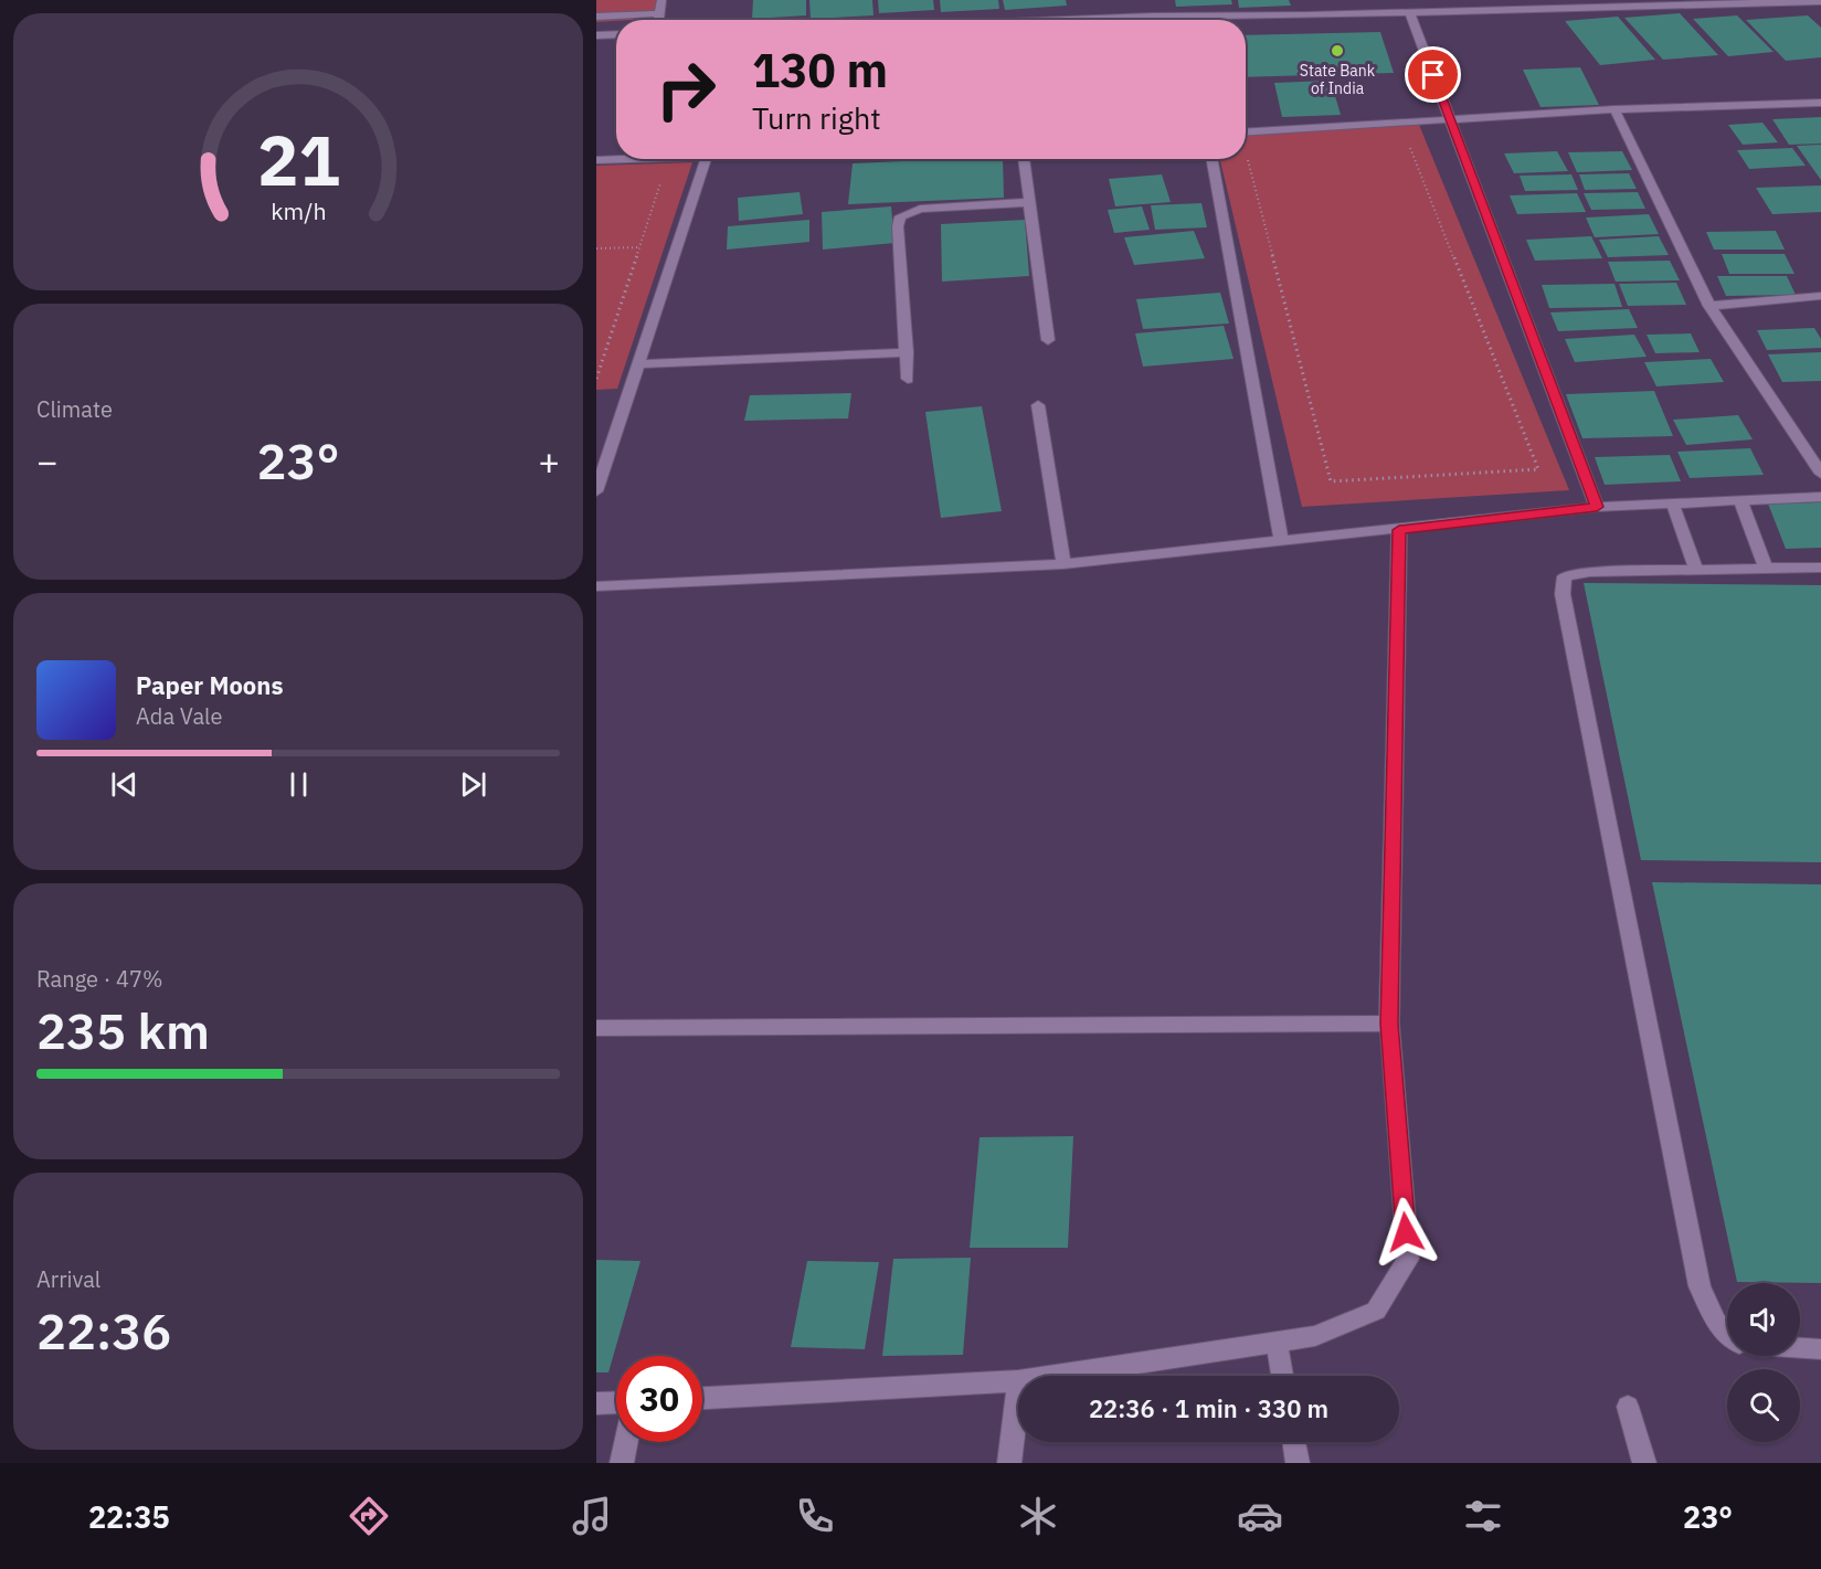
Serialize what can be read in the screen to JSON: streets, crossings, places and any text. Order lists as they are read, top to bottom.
{
  "places": ["State Bank of India"],
  "page": {
    "turn": ["130 m", "Turn right"],
    "tile": [
      "Climate",
      ["Range · 47%", "235 km"],
      ["Arrival", "22:36"]
    ],
    "heat": ["−", "23°", "+"],
    "song": ["Paper Moons", "Ada Vale"],
    "limit": "30",
    "trip": "22:36 · 1 min · 330 m",
    "tabs": ["22:35", "23°"],
    "gauge": ["21", "km/h"]
  }
}
